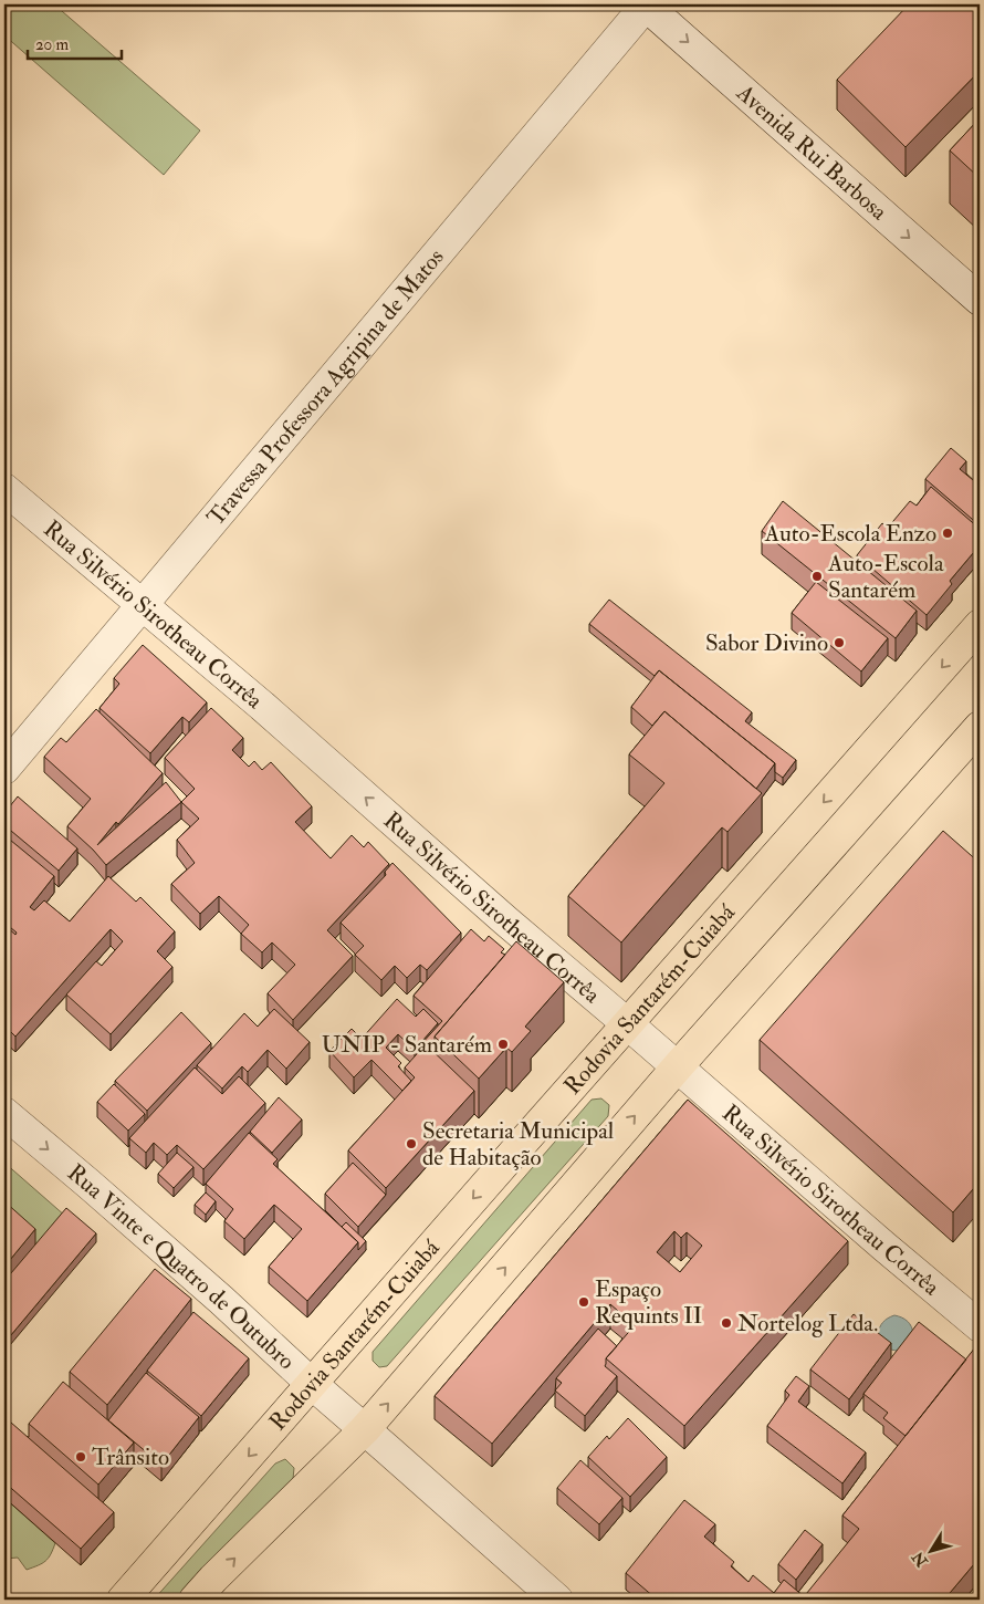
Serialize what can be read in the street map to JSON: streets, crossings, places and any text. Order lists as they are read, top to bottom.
{
  "streets": {
    "highway": ["Rodovia Santarém-Cuiabá"],
    "street": [
      "Avenida Rui Barbosa",
      "Travessa Professora Agripina de Matos",
      "Rua Silvério Sirotheau Corrêa",
      "Rua Vinte e Quatro de Outubro"
    ]
  },
  "crossings": [
    ["Avenida Rui Barbosa", "Travessa Professora Agripina de Matos"],
    ["Travessa Professora Agripina de Matos", "Rua Silvério Sirotheau Corrêa"],
    ["Rua Silvério Sirotheau Corrêa", "Rodovia Santarém-Cuiabá"],
    ["Rodovia Santarém-Cuiabá", "Rua Vinte e Quatro de Outubro"]
  ],
  "one_way": ["Avenida Rui Barbosa", "Rua Silvério Sirotheau Corrêa", "Rua Vinte e Quatro de Outubro"],
  "places": [
    "Auto-Escola Enzo",
    "Auto-Escola Santarém",
    "Sabor Divino",
    "UNIP - Santarém",
    "Secretaria Municipal de Habitação",
    "Espaço Requints II",
    "Nortelog Ltda.",
    "Trânsito"
  ],
  "scale_bar": "20 m",
  "north": "bottom left"
}
